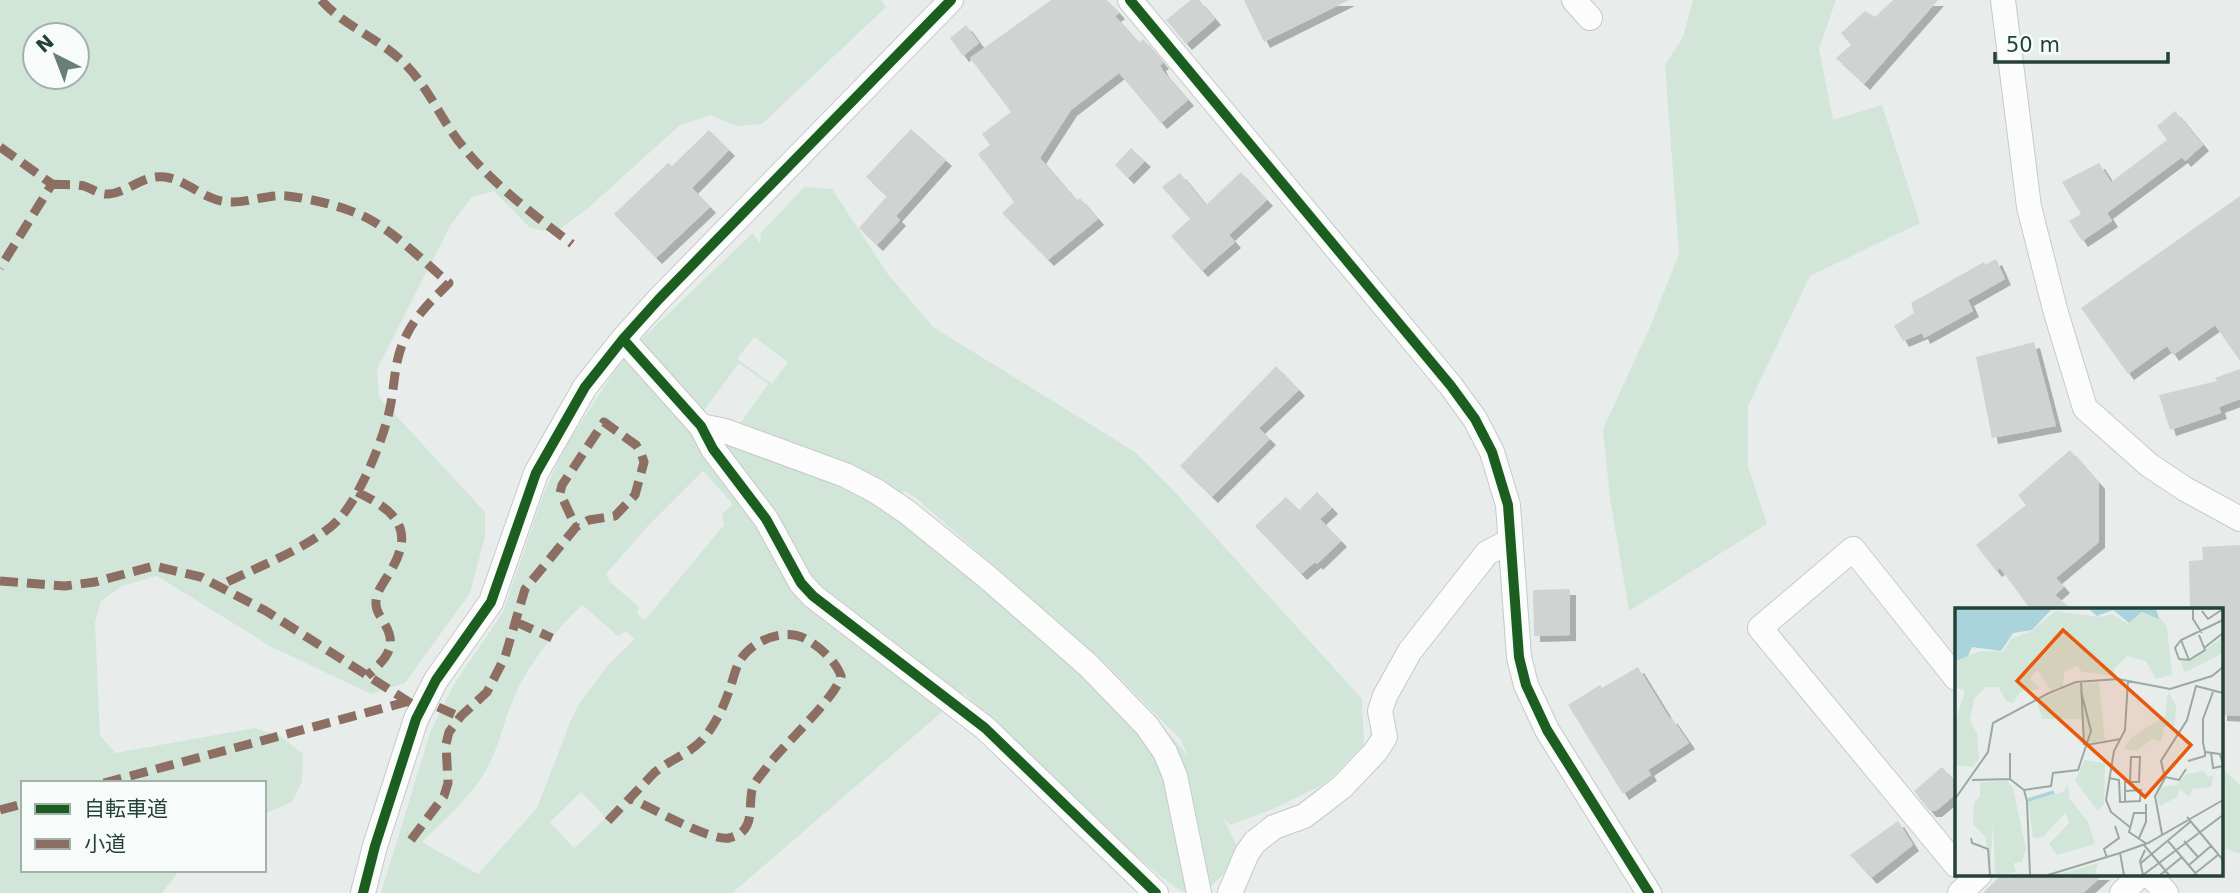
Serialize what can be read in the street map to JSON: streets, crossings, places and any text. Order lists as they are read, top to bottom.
{
  "legend": ["自転車道", "小道"],
  "scale_bar": "50 m",
  "north": "top left"
}
